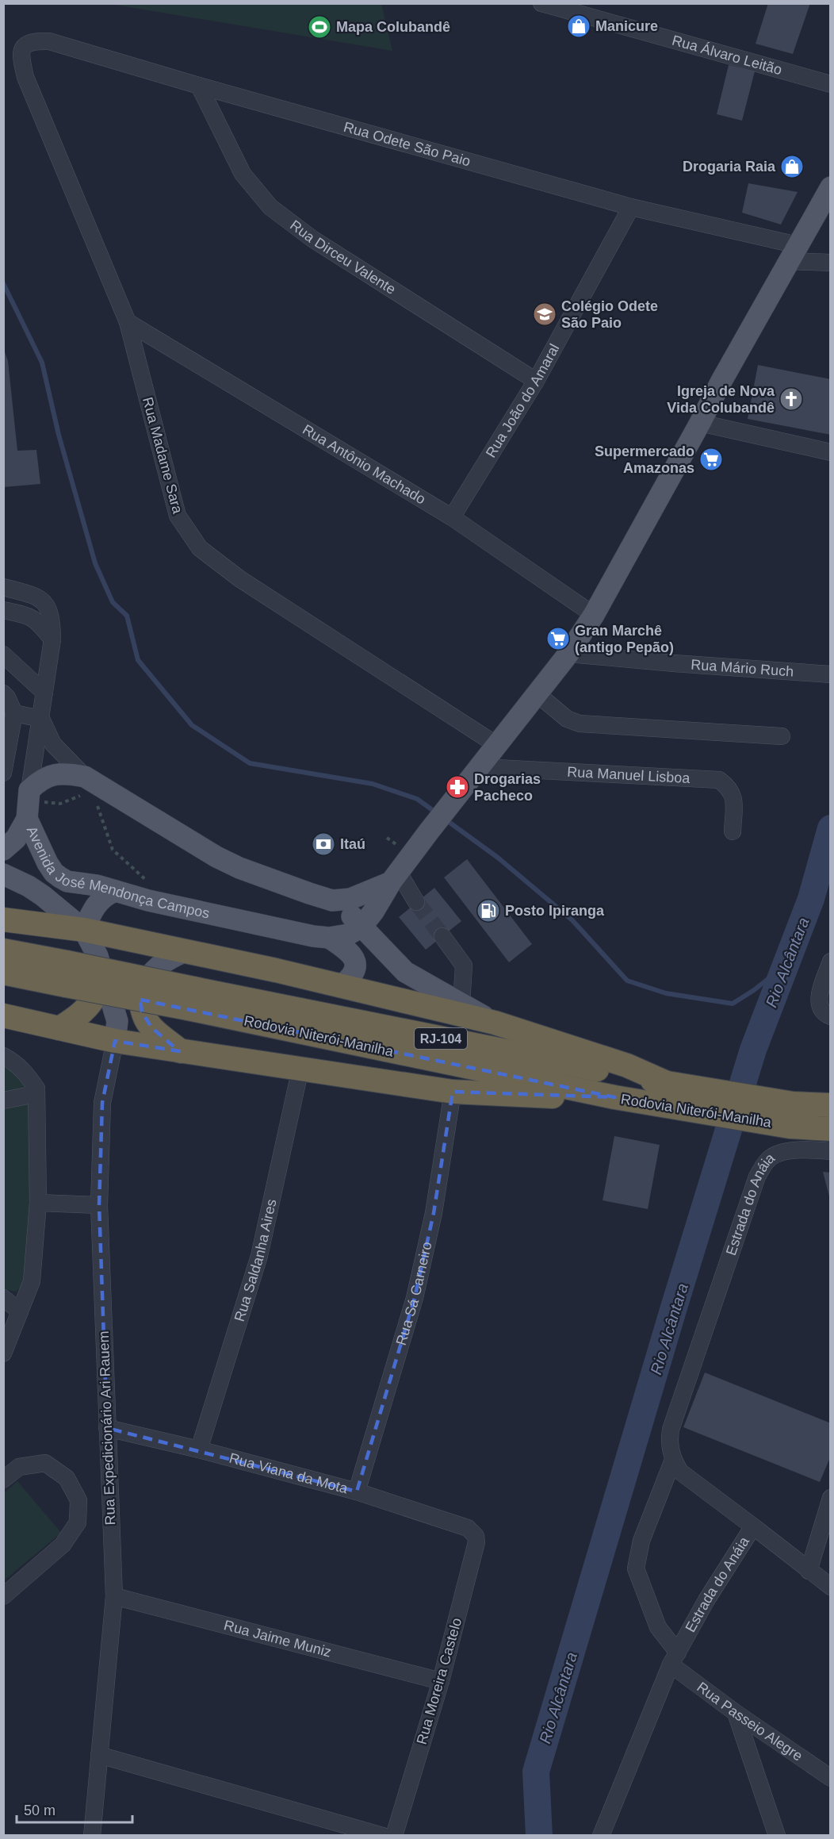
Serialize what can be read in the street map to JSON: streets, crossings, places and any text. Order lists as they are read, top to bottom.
{
  "streets": {
    "highway": ["Rodovia Niterói-Manilha", "RJ-104"],
    "main road": ["Avenida José Mendonça Campos", "Rua Expedicionário Ari Rauem"],
    "street": [
      "Rua Álvaro Leitão",
      "Rua Odete São Paio",
      "Rua Dirceu Valente",
      "Rua João do Amaral",
      "Rua Madame Sara",
      "Rua Antônio Machado",
      "Rua Mário Ruch",
      "Rua Manuel Lisboa",
      "Estrada do Anáia",
      "Rua Saldanha Aires",
      "Rua Sá Carneiro",
      "Rua Viana da Mota",
      "Rua Jaime Muniz",
      "Rua Moreira Castelo",
      "Rua Passeio Alegre"
    ]
  },
  "crossings": [
    ["Rua Odete São Paio", "Rua Dirceu Valente"],
    ["Rua Odete São Paio", "Rua João do Amaral"],
    ["Rua Odete São Paio", "Rua Madame Sara"],
    ["Rua Odete São Paio", "Avenida José Mendonça Campos"],
    ["Rua Dirceu Valente", "Rua João do Amaral"],
    ["Rua João do Amaral", "Rua Antônio Machado"],
    ["Rua Madame Sara", "Rua Antônio Machado"],
    ["Rua Madame Sara", "Avenida José Mendonça Campos"],
    ["Rua Antônio Machado", "Avenida José Mendonça Campos"],
    ["Rua Mário Ruch", "Avenida José Mendonça Campos"],
    ["Rua Manuel Lisboa", "Avenida José Mendonça Campos"],
    ["Estrada do Anáia", "Rua Passeio Alegre"],
    ["Rua Saldanha Aires", "Rua Viana da Mota"],
    ["Rua Sá Carneiro", "Rua Viana da Mota"],
    ["Rua Expedicionário Ari Rauem", "Rua Viana da Mota"],
    ["Rua Expedicionário Ari Rauem", "Rua Jaime Muniz"],
    ["Rua Viana da Mota", "Rua Moreira Castelo"],
    ["Rua Jaime Muniz", "Rua Moreira Castelo"]
  ],
  "water": ["Rio Alcântara"],
  "places": {
    "shop": ["Manicure", "Drogaria Raia"],
    "sports": ["Mapa Colubandê"],
    "school or university": ["Colégio Odete São Paio"],
    "church": ["Igreja de Nova Vida Colubandê"],
    "supermarket": ["Supermercado Amazonas", "Gran Marchê (antigo Pepão)"],
    "pharmacy": ["Drogarias Pacheco"],
    "bank": ["Itaú"],
    "fuel station": ["Posto Ipiranga"]
  },
  "scale_bar": "50 m"
}
